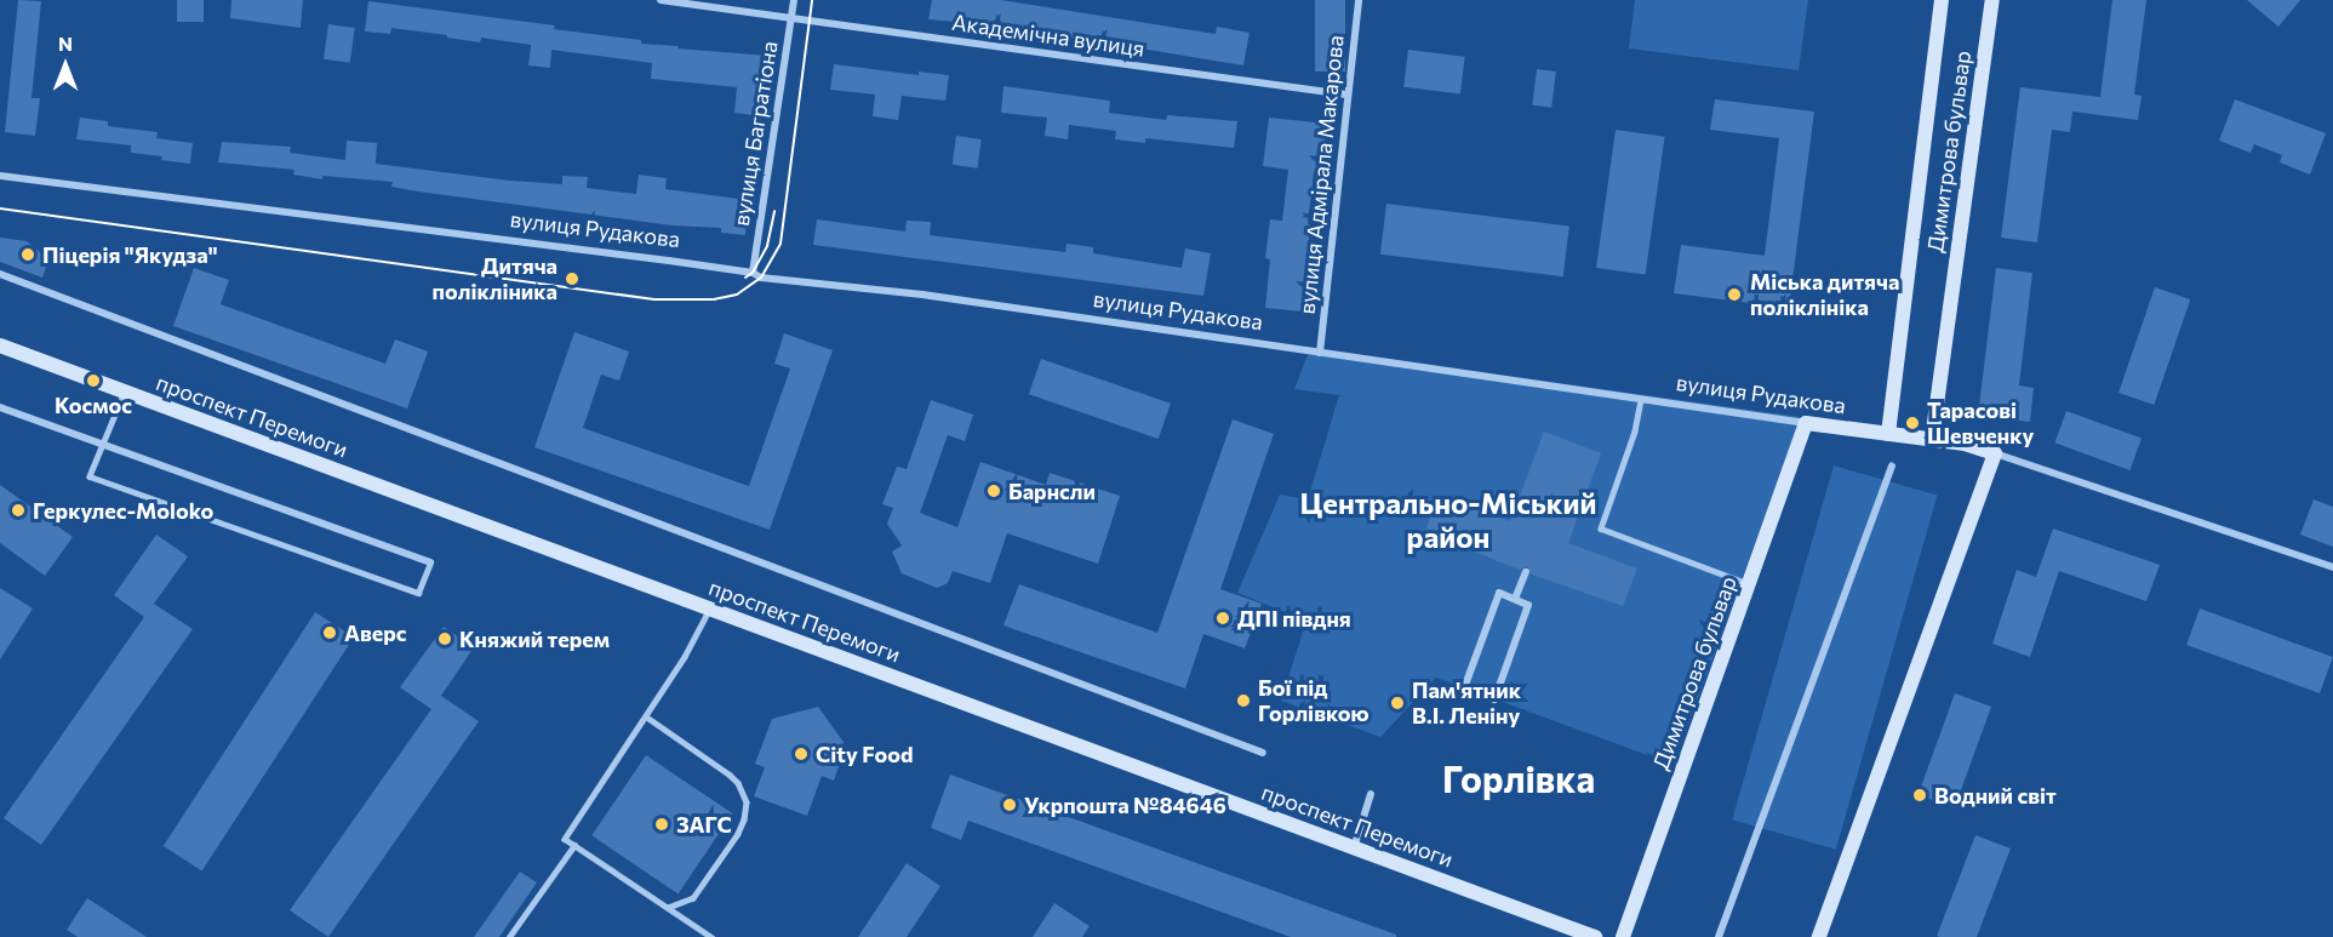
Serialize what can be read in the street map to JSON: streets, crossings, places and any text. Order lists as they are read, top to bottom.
{
  "streets": {
    "street": [
      "Академічна вулиця",
      "вулиця Багратіона",
      "Димитрова бульвар",
      "вулиця Адмірала Макарова",
      "вулиця Рудакова",
      "проспект Перемоги"
    ]
  },
  "crossings": [
    ["Академічна вулиця", "вулиця Багратіона"],
    ["Академічна вулиця", "вулиця Адмірала Макарова"],
    ["вулиця Багратіона", "вулиця Рудакова"],
    ["Димитрова бульвар", "вулиця Рудакова"],
    ["вулиця Адмірала Макарова", "вулиця Рудакова"]
  ],
  "districts": ["Центрально-Міський район", "Горлівка"],
  "places": [
    "Піцерія \"Якудза\"",
    "Дитяча полікліника",
    "Міська дитяча поліклініка",
    "Космос",
    "Тарасові Шевченку",
    "Барнсли",
    "Геркулес-Moloko",
    "ДПІ півдня",
    "Аверс",
    "Княжий терем",
    "Бої під Горлівкою",
    "Пам'ятник В.І. Леніну",
    "City Food",
    "Водний світ",
    "Укрпошта №84646",
    "ЗАГС"
  ],
  "north": "top"
}
